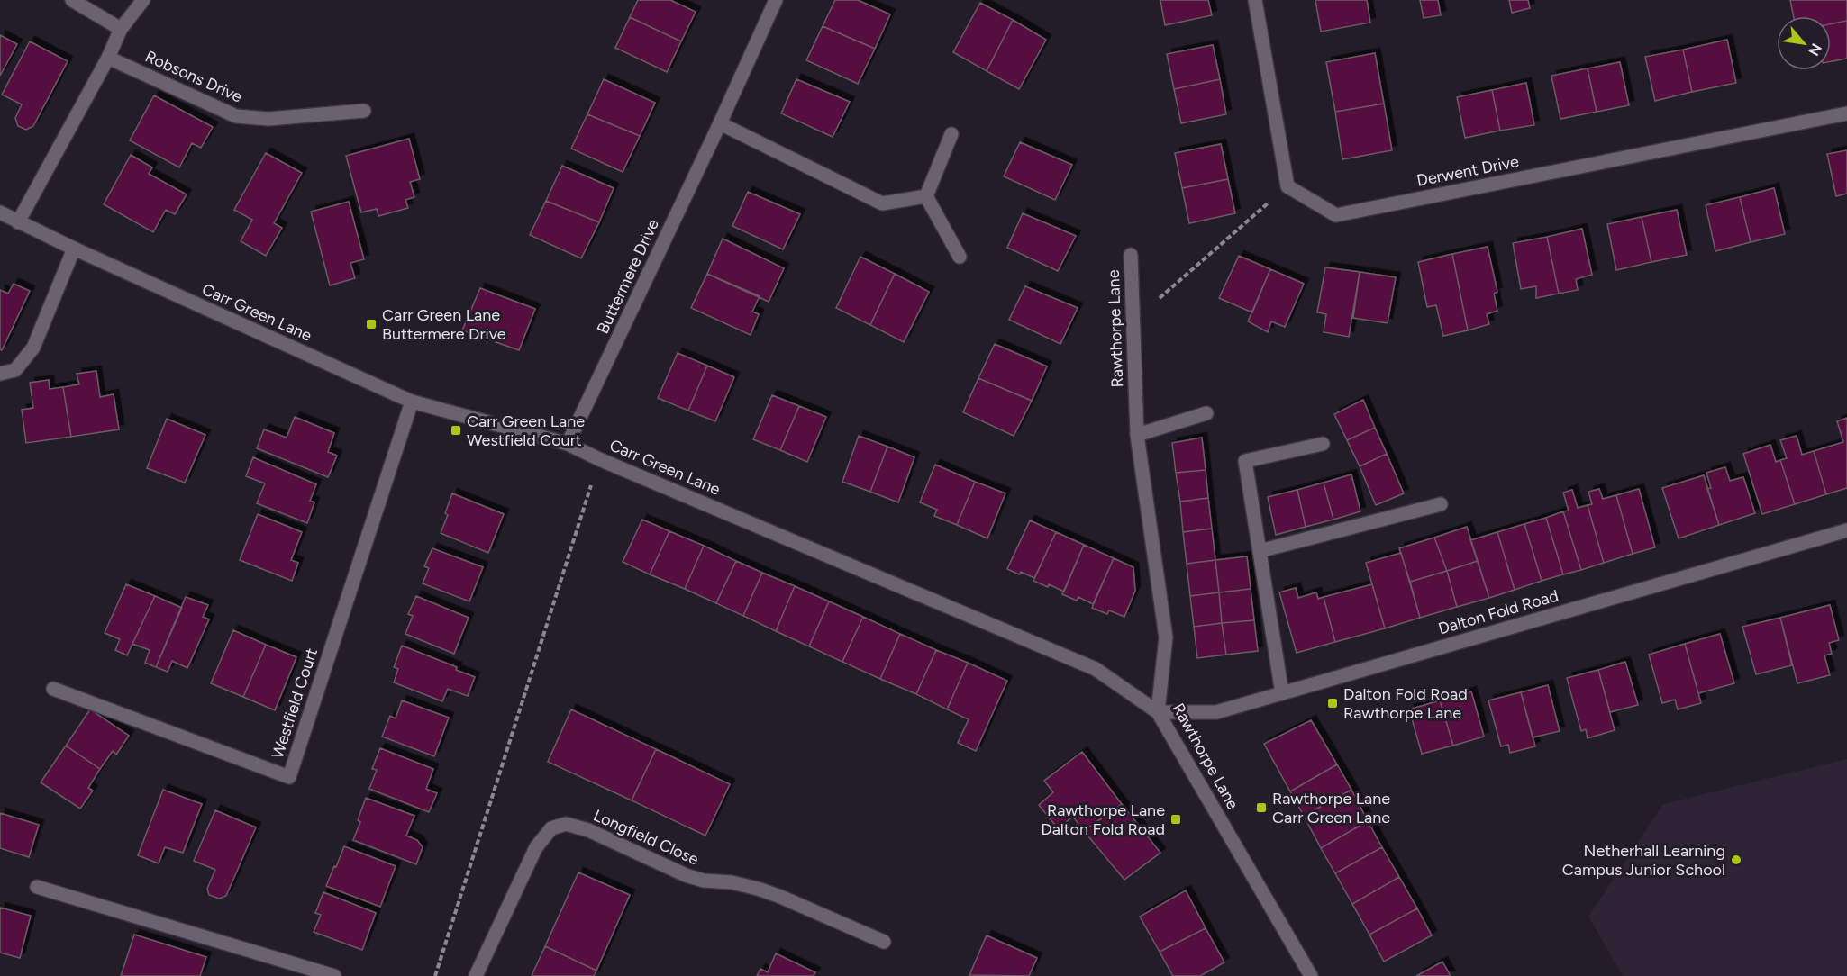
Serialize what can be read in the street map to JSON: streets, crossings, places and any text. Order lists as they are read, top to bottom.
{
  "streets": {
    "street": [
      "Robsons Drive",
      "Derwent Drive",
      "Buttermere Drive",
      "Carr Green Lane",
      "Rawthorpe Lane",
      "Dalton Fold Road",
      "Westfield Court",
      "Longfield Close"
    ]
  },
  "crossings": [
    ["Buttermere Drive", "Carr Green Lane"],
    ["Carr Green Lane", "Rawthorpe Lane"],
    ["Carr Green Lane", "Dalton Fold Road"],
    ["Carr Green Lane", "Westfield Court"],
    ["Rawthorpe Lane", "Dalton Fold Road"]
  ],
  "places": {
    "transit": [
      "Carr Green Lane Buttermere Drive",
      "Carr Green Lane Westfield Court",
      "Dalton Fold Road Rawthorpe Lane",
      "Rawthorpe Lane Carr Green Lane",
      "Rawthorpe Lane Dalton Fold Road"
    ],
    "other": ["Netherhall Learning Campus Junior School"]
  },
  "north": "bottom right"
}
